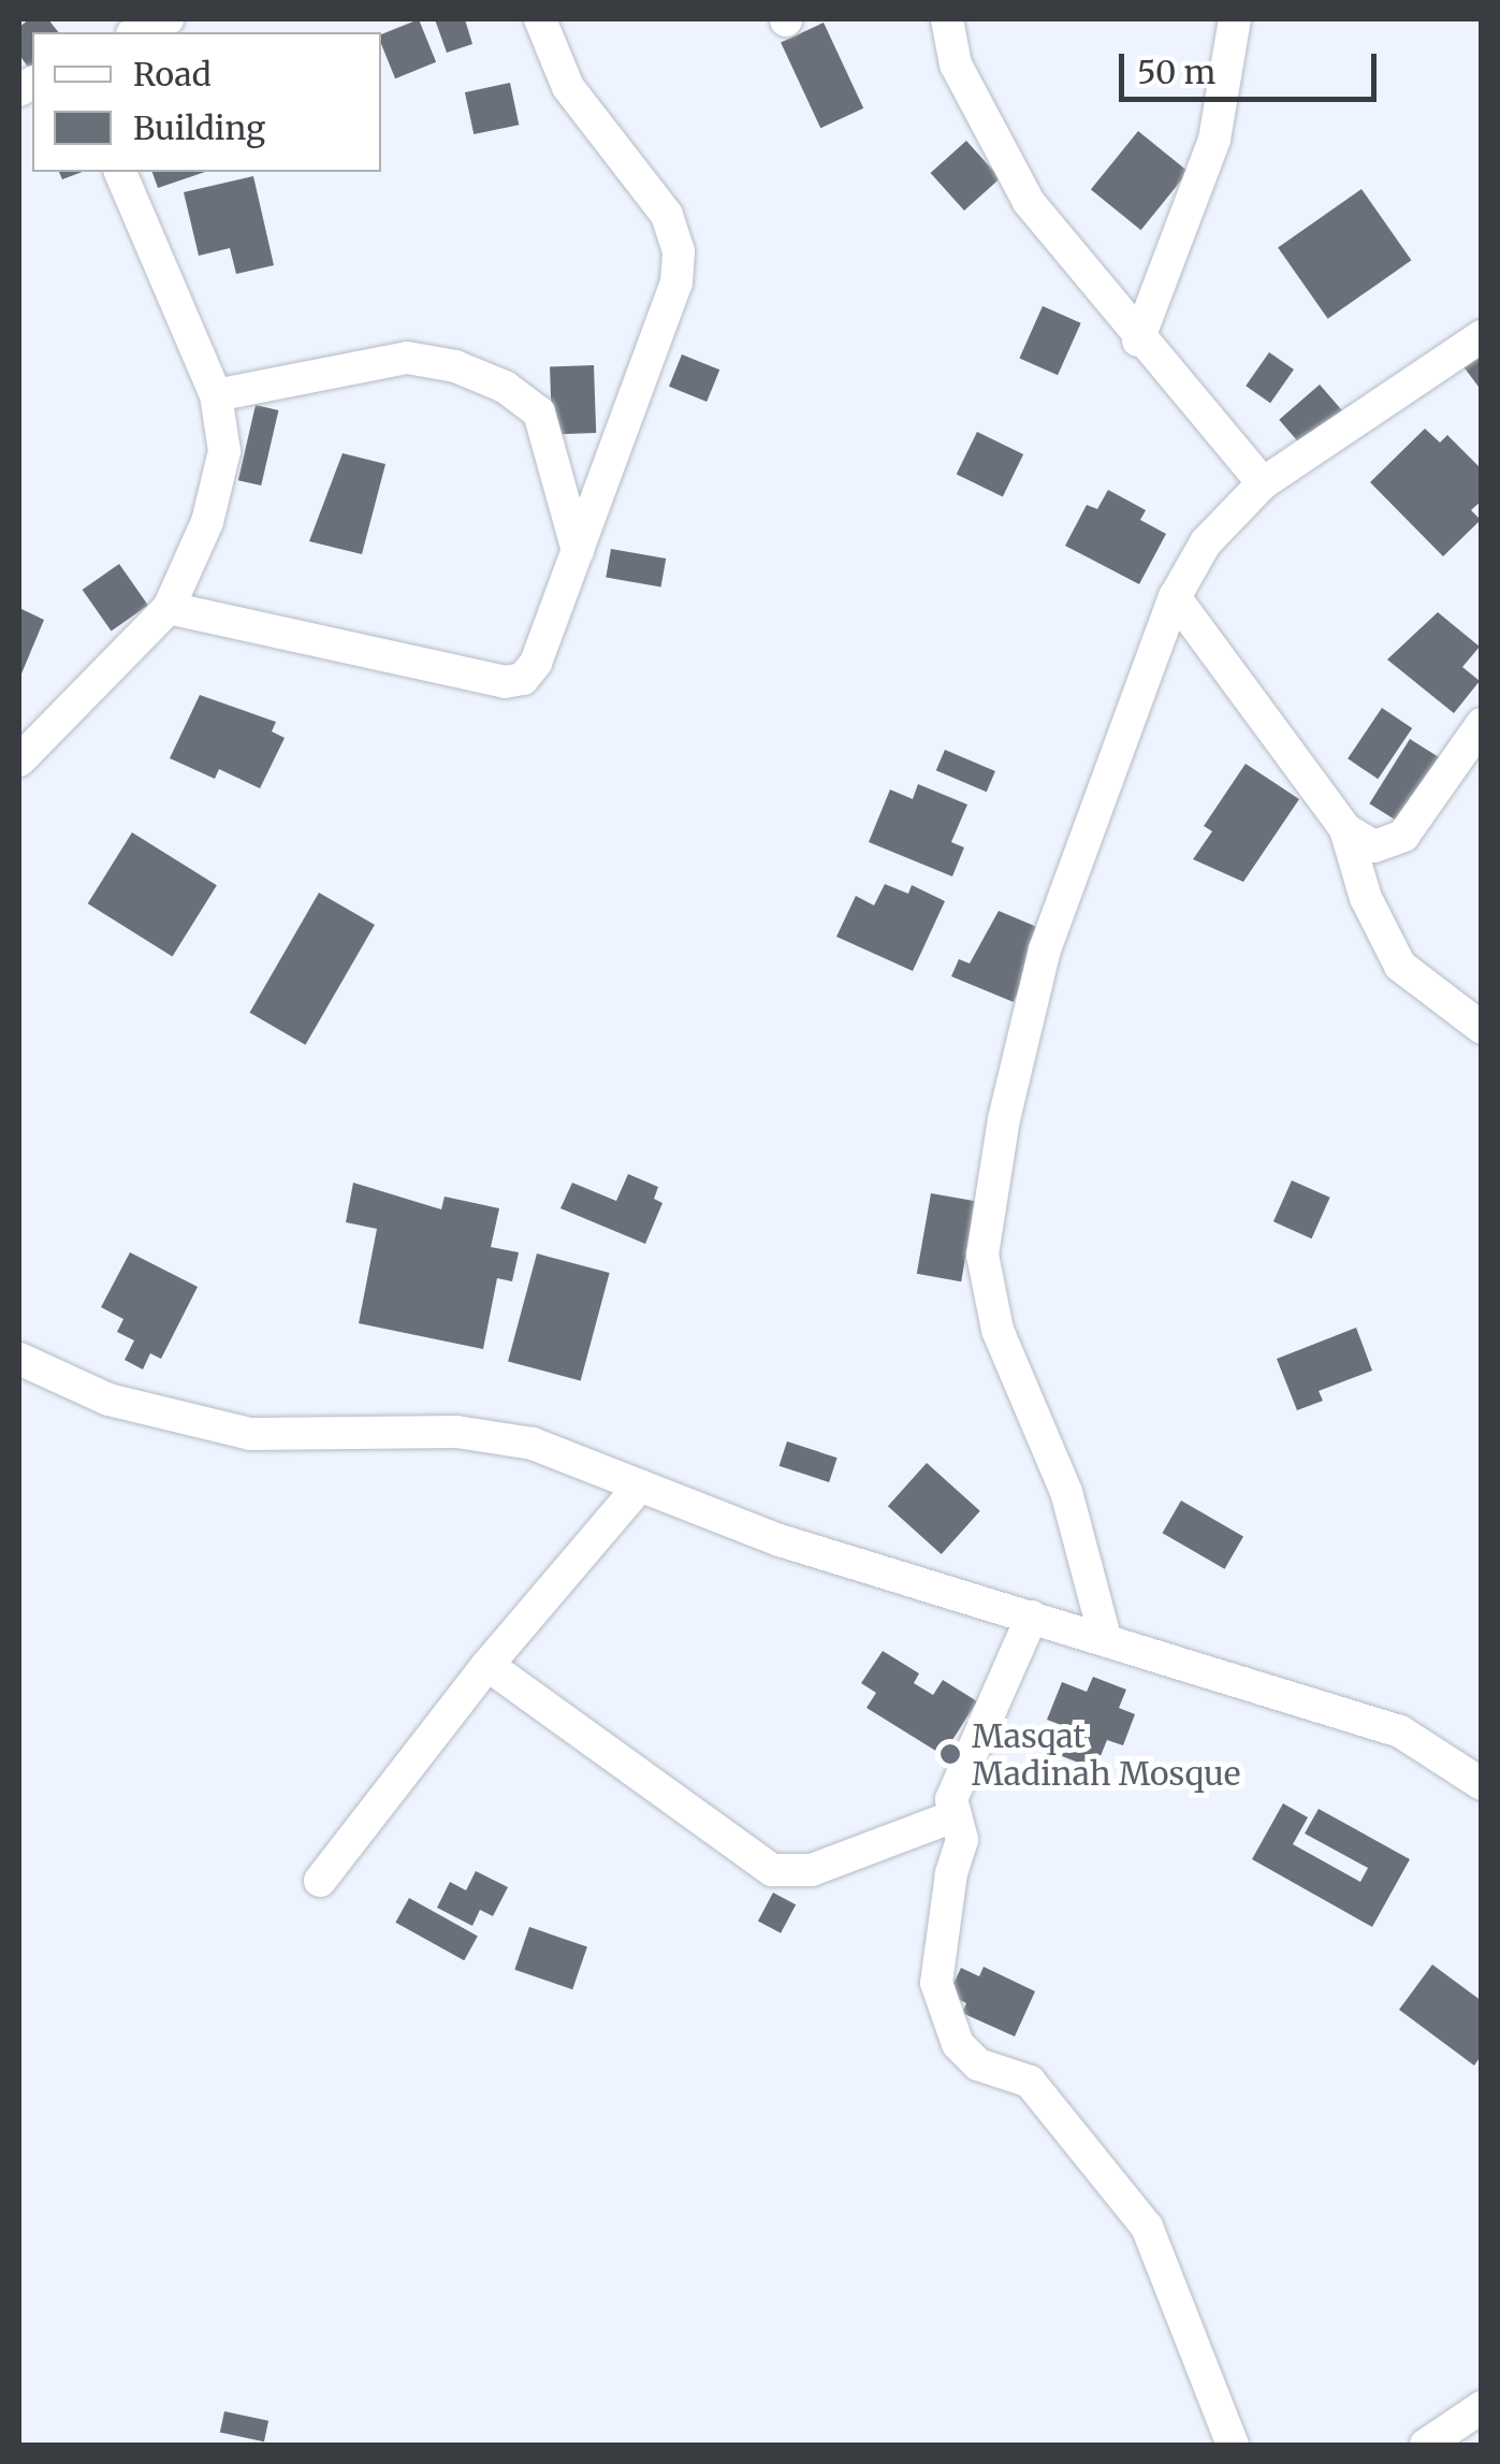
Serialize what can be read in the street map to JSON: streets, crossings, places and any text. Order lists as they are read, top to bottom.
{
  "places": ["Masqat Madinah Mosque"],
  "legend": ["Road", "Building"],
  "scale_bar": "50 m"
}
